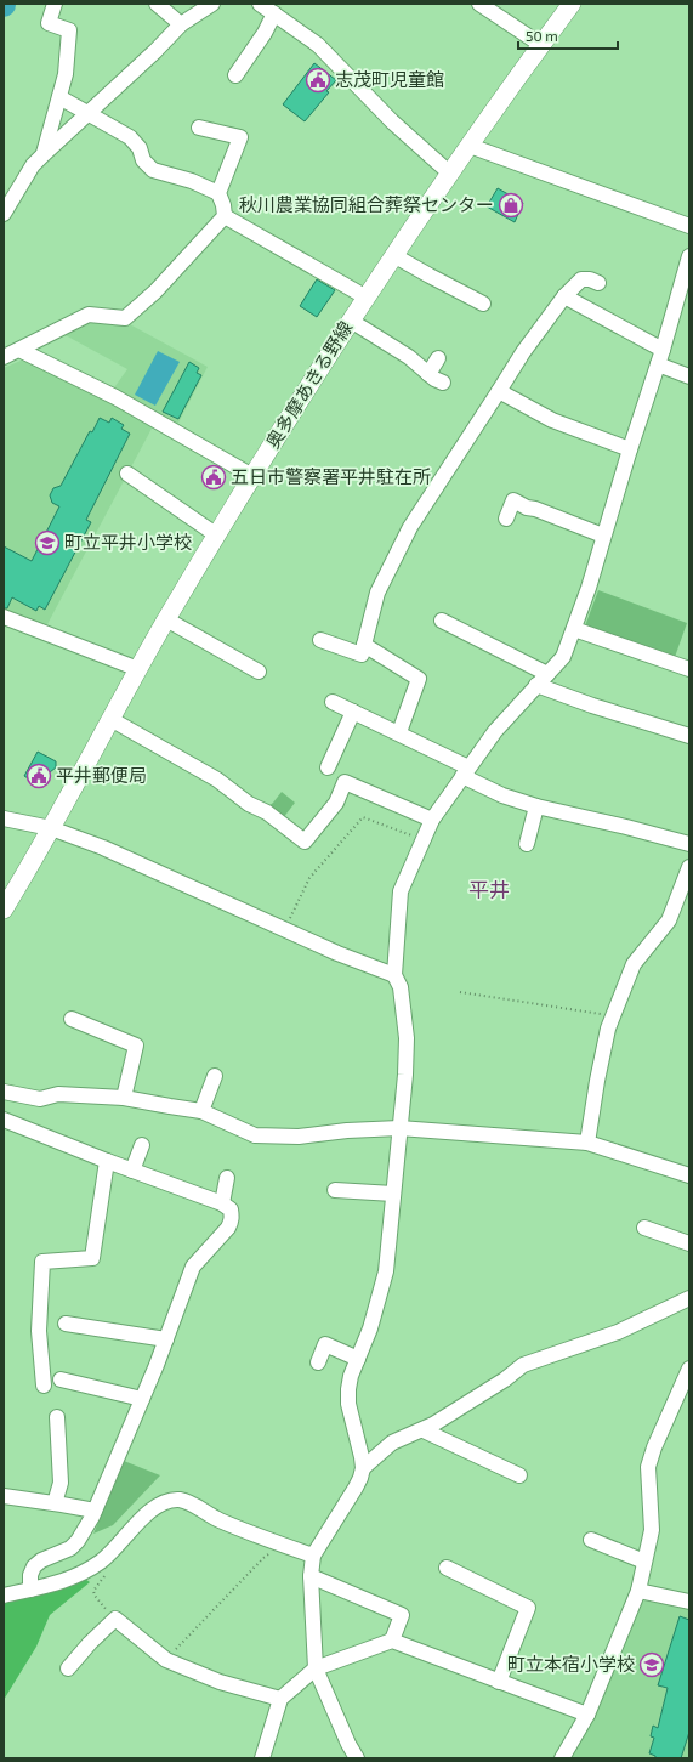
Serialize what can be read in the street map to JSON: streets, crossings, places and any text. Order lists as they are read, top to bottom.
{
  "streets": {
    "main road": ["奥多摩あきる野線"]
  },
  "districts": ["平井"],
  "places": {
    "public building": ["志茂町児童館", "五日市警察署平井駐在所", "平井郵便局"],
    "shop": ["秋川農業協同組合葬祭センター"],
    "school or university": ["町立平井小学校", "町立本宿小学校"]
  },
  "scale_bar": "50 m"
}
